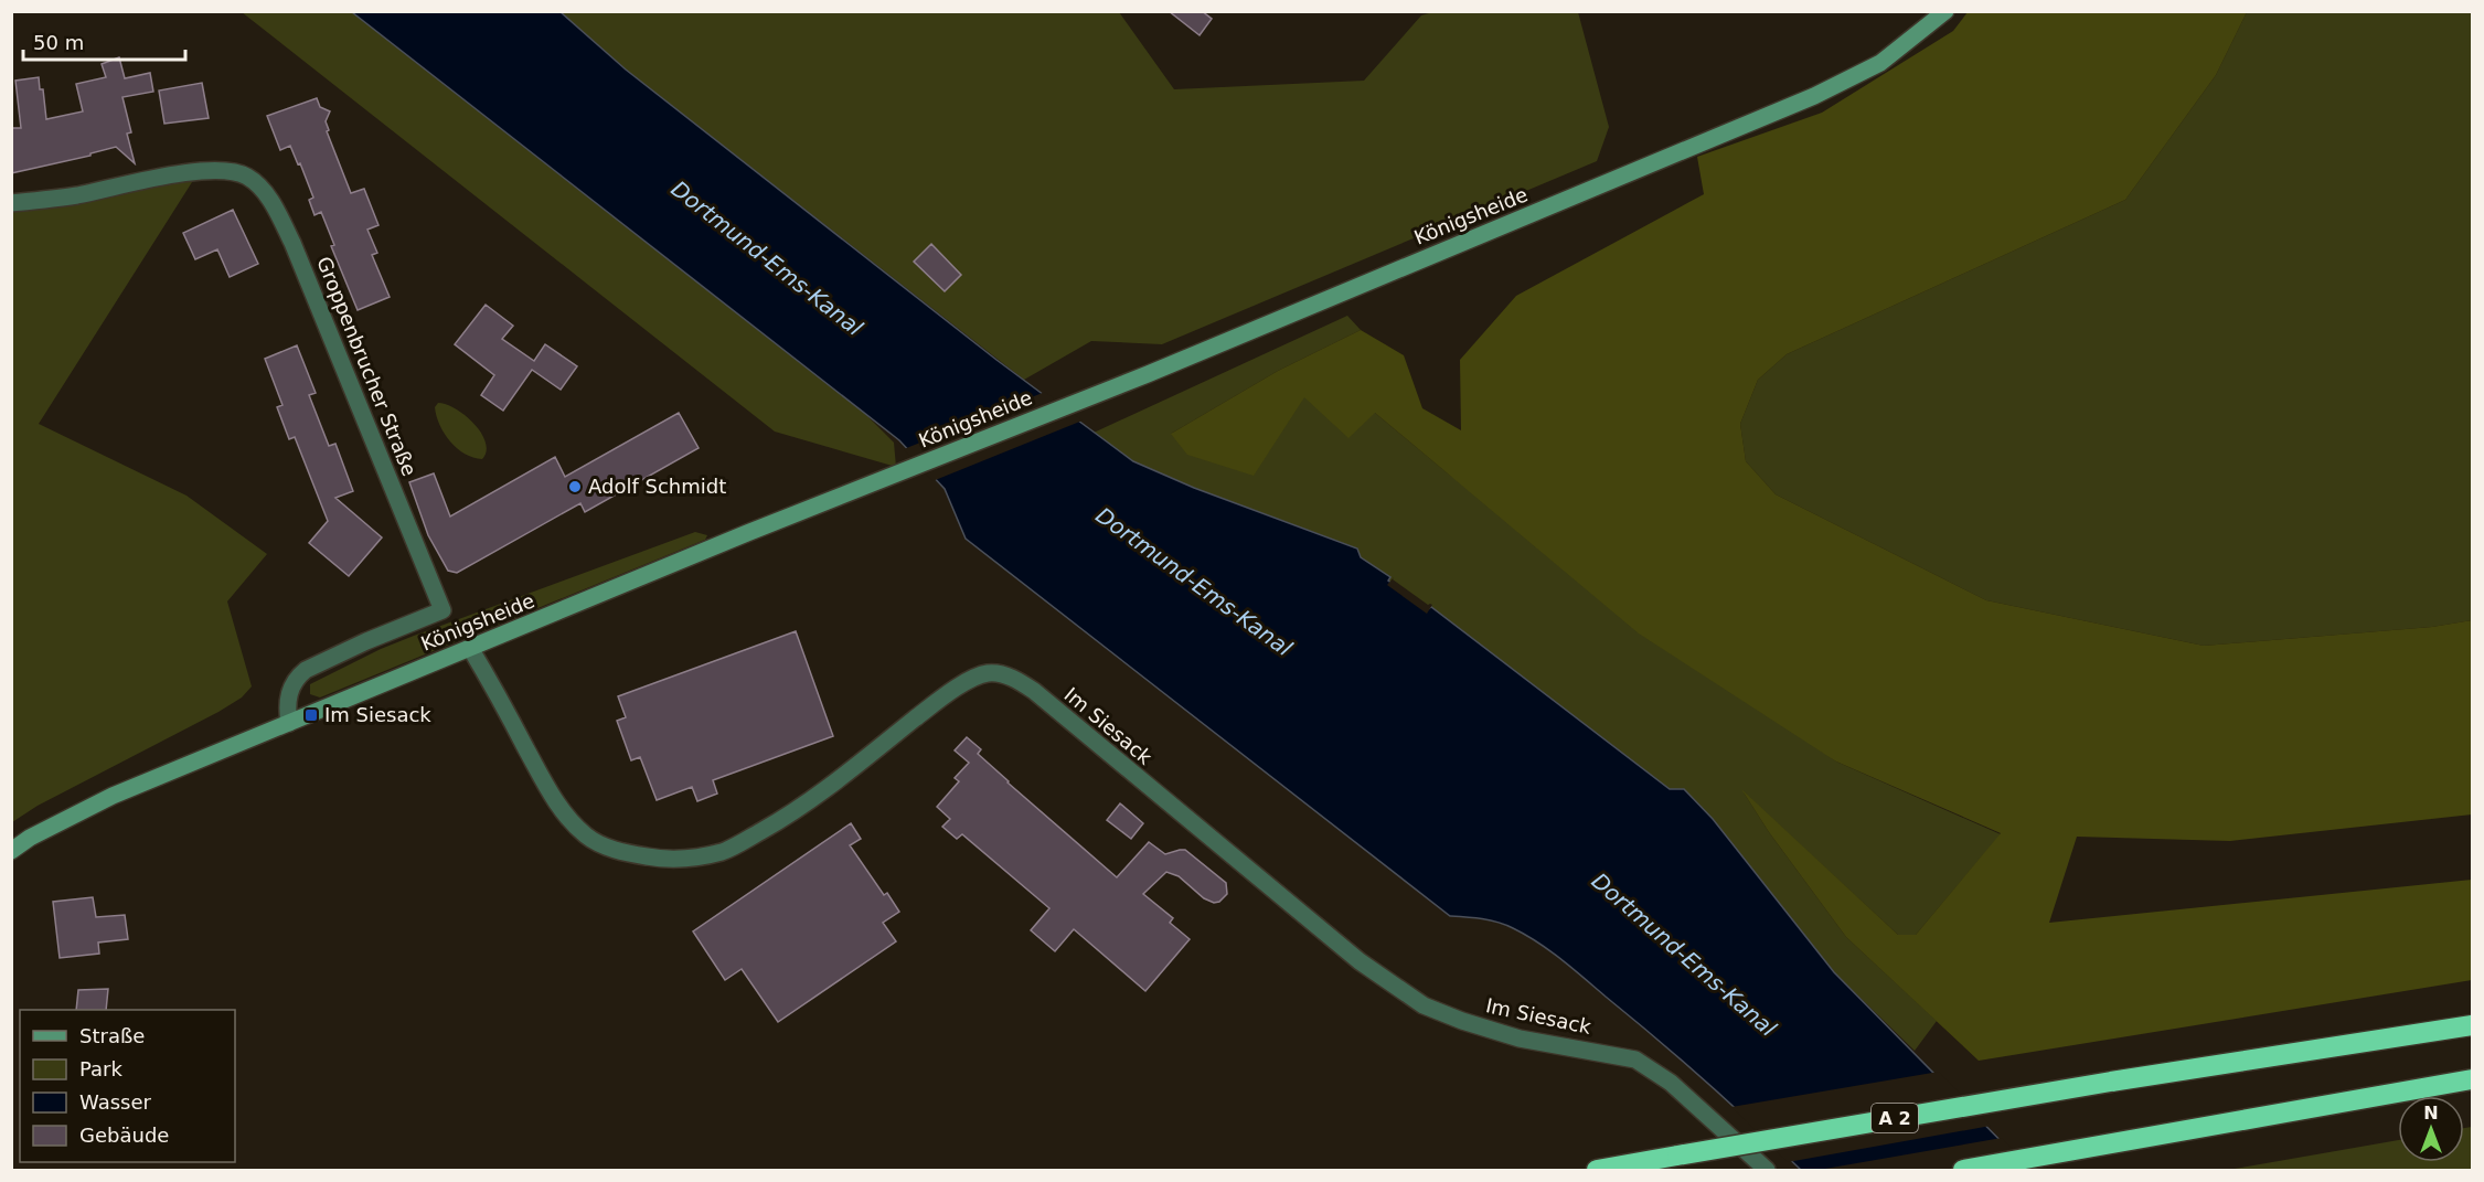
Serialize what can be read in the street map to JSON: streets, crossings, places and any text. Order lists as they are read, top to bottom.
{
  "streets": {
    "highway": ["A 2"],
    "main road": ["Königsheide"],
    "street": ["Groppenbrucher Straße", "Im Siesack"]
  },
  "crossings": [
    ["Königsheide", "Groppenbrucher Straße"],
    ["Königsheide", "Im Siesack"]
  ],
  "water": ["Dortmund-Ems-Kanal"],
  "places": {
    "other": ["Adolf Schmidt"],
    "transit": ["Im Siesack"]
  },
  "legend": [
    "Straße",
    "Park",
    "Wasser",
    "Gebäude"
  ],
  "scale_bar": "50 m",
  "north": "top"
}
